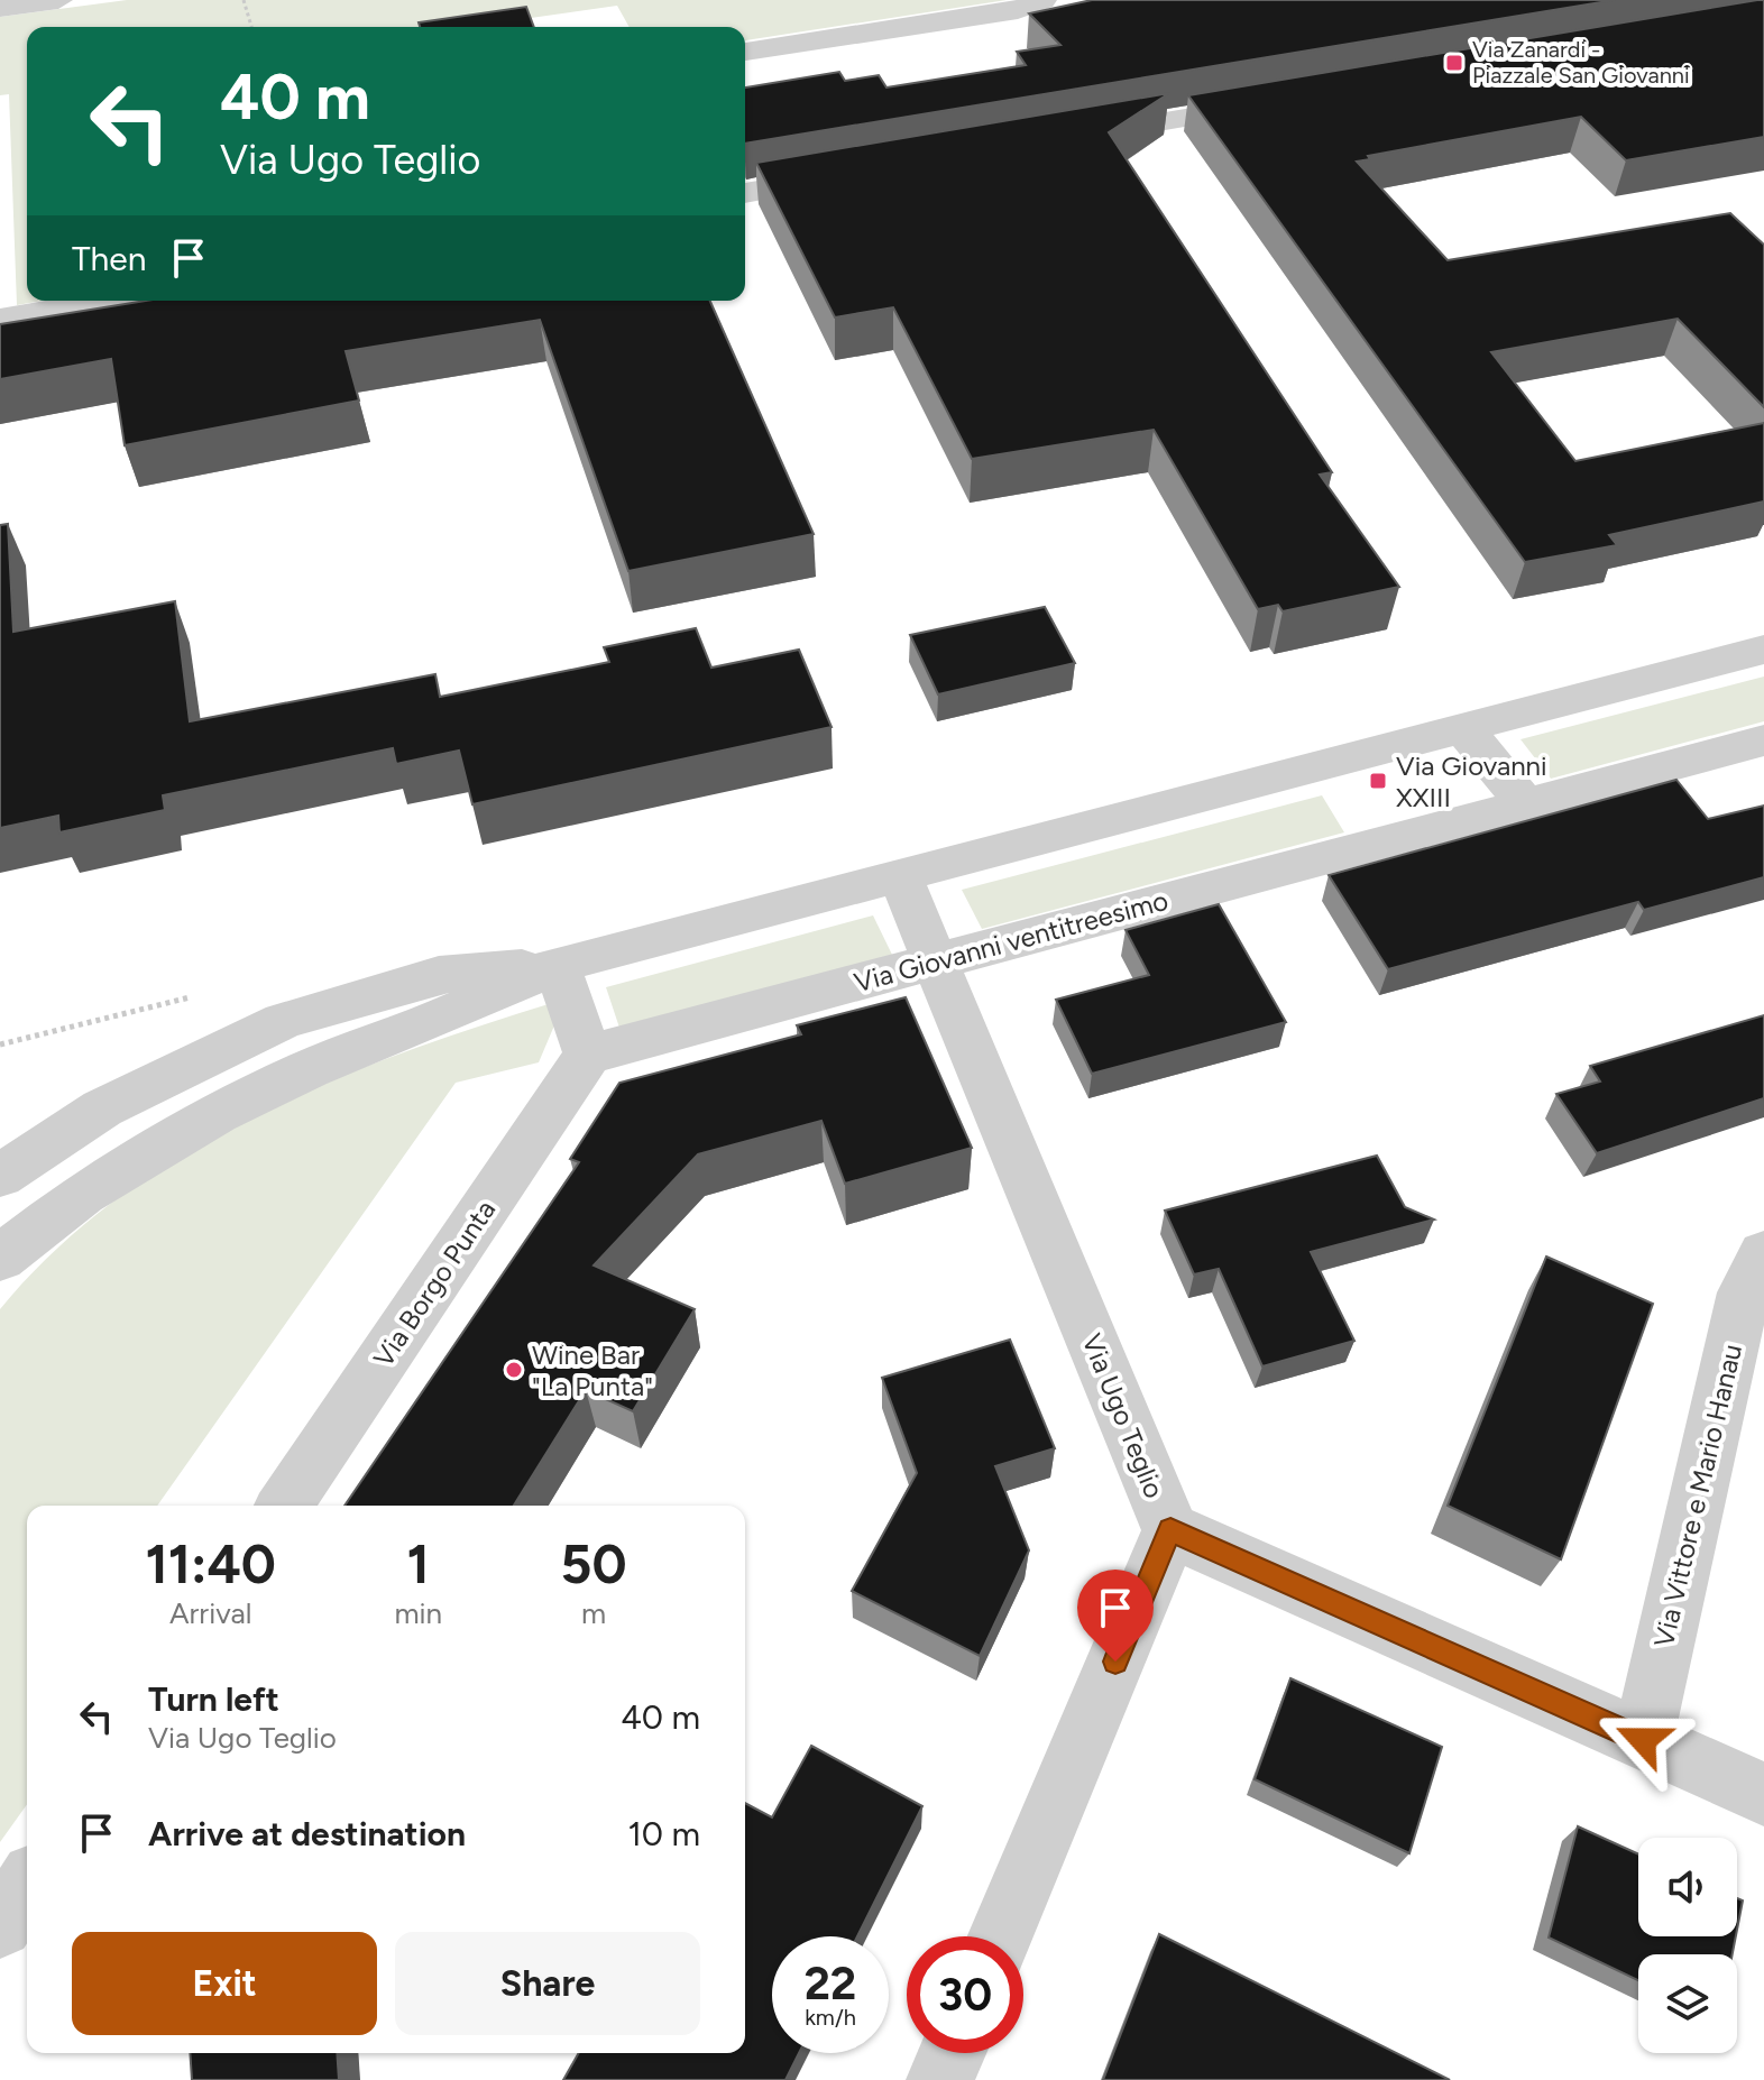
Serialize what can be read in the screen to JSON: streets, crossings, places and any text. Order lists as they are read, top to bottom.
{
  "streets": {
    "street": [
      "Via Giovanni ventitreesimo",
      "Via Borgo Punta",
      "Via Ugo Teglio",
      "Via Vittore e Mario Hanau"
    ]
  },
  "crossings": [
    ["Via Giovanni ventitreesimo", "Via Borgo Punta"],
    ["Via Giovanni ventitreesimo", "Via Ugo Teglio"]
  ],
  "places": {
    "transit": ["Via Zanardi - Piazzale San Giovanni", "Via Giovanni XXIII"],
    "other": ["Wine Bar \"La Punta\""]
  },
  "page": {
    "turn": ["40 m", "Via Ugo Teglio"],
    "then": "Then",
    "eta": [
      "11:40",
      "Arrival",
      "1",
      "min",
      "50",
      "m"
    ],
    "list": [
      {
        "name": "Turn left",
        "note": "Via Ugo Teglio",
        "value": "40 m"
      },
      {
        "name": "Arrive at destination",
        "value": "10 m"
      }
    ],
    "buttons": ["Exit", "Share"],
    "speed": "22 km/h",
    "limit": "30"
  }
}
